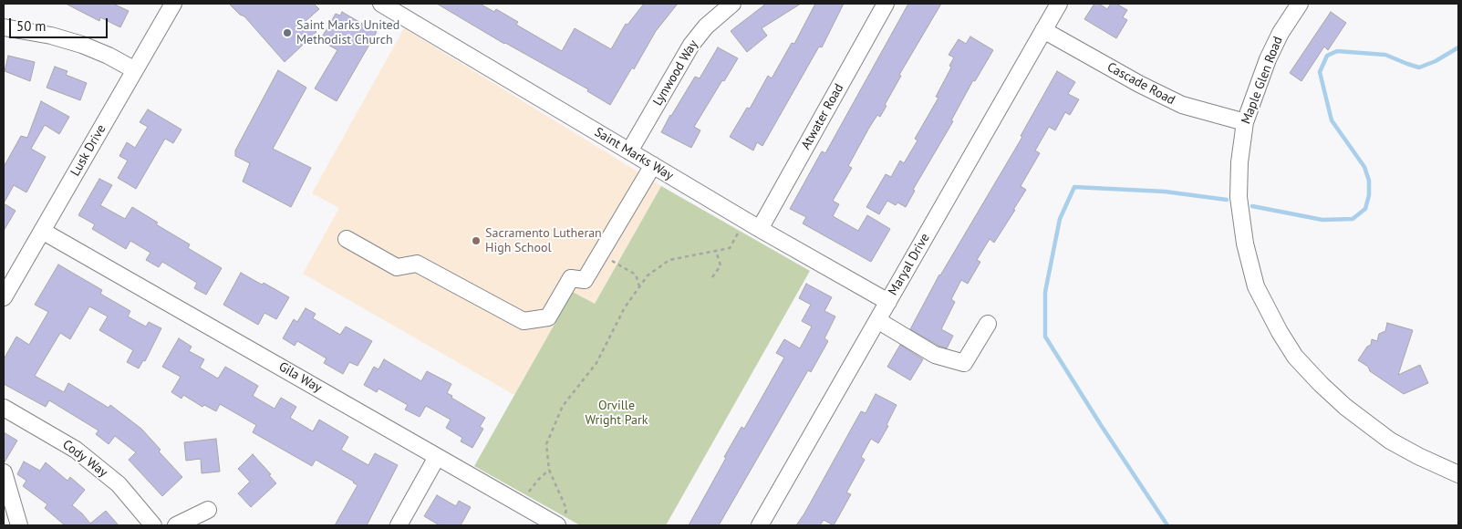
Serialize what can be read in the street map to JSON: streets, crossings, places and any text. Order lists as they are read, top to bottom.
{
  "streets": {
    "street": [
      "Lynwood Way",
      "Maple Glen Road",
      "Cascade Road",
      "Atwater Road",
      "Lusk Drive",
      "Saint Marks Way",
      "Maryal Drive",
      "Gila Way",
      "Cody Way"
    ]
  },
  "crossings": [
    ["Lynwood Way", "Saint Marks Way"],
    ["Maple Glen Road", "Cascade Road"],
    ["Cascade Road", "Maryal Drive"],
    ["Atwater Road", "Saint Marks Way"],
    ["Lusk Drive", "Gila Way"],
    ["Saint Marks Way", "Maryal Drive"]
  ],
  "parks": ["Orville Wright Park"],
  "places": ["Saint Marks United Methodist Church", "Sacramento Lutheran High School"],
  "scale_bar": "50 m"
}
